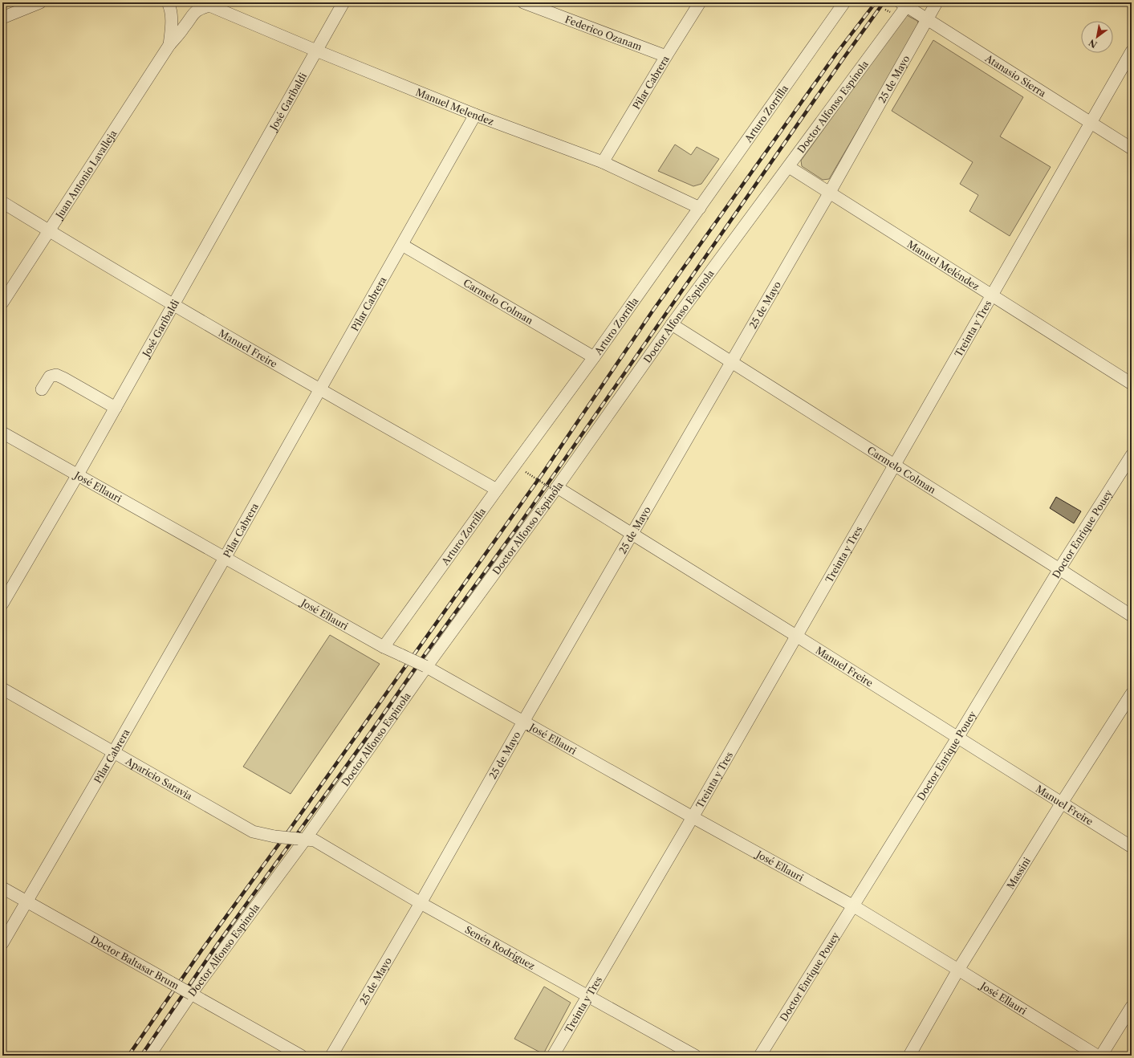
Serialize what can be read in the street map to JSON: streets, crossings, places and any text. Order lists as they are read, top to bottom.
{
  "streets": {
    "street": [
      "Federico Ozanam",
      "Atanasio Sierra",
      "25 de Mayo",
      "Pilar Cabrera",
      "José Garibaldi",
      "Manuel Melendez",
      "Doctor Alfonso Espínola",
      "Arturo Zorrilla",
      "Juan Antonio Lavalleja",
      "Manuel Meléndez",
      "Carmelo Colman",
      "Treinta y Tres",
      "Manuel Freire",
      "José Ellauri",
      "Doctor Enrique Pouey",
      "Aparicio Saravia",
      "Massini",
      "Senén Rodríguez",
      "Doctor Baltasar Brum"
    ]
  },
  "crossings": [
    ["Federico Ozanam", "Pilar Cabrera"],
    ["Atanasio Sierra", "25 de Mayo"],
    ["Atanasio Sierra", "Doctor Alfonso Espínola"],
    ["Atanasio Sierra", "Treinta y Tres"],
    ["25 de Mayo", "Manuel Meléndez"],
    ["25 de Mayo", "Carmelo Colman"],
    ["25 de Mayo", "Manuel Freire"],
    ["25 de Mayo", "José Ellauri"],
    ["25 de Mayo", "Senén Rodríguez"],
    ["Pilar Cabrera", "Manuel Melendez"],
    ["Pilar Cabrera", "Carmelo Colman"],
    ["Pilar Cabrera", "Manuel Freire"],
    ["Pilar Cabrera", "José Ellauri"],
    ["Pilar Cabrera", "Aparicio Saravia"],
    ["Pilar Cabrera", "Doctor Baltasar Brum"],
    ["José Garibaldi", "Manuel Melendez"],
    ["José Garibaldi", "Manuel Freire"],
    ["José Garibaldi", "José Ellauri"],
    ["Manuel Melendez", "Arturo Zorrilla"],
    ["Manuel Melendez", "Juan Antonio Lavalleja"],
    ["Doctor Alfonso Espínola", "Manuel Meléndez"],
    ["Doctor Alfonso Espínola", "Carmelo Colman"],
    ["Doctor Alfonso Espínola", "Manuel Freire"],
    ["Doctor Alfonso Espínola", "José Ellauri"],
    ["Doctor Alfonso Espínola", "Aparicio Saravia"],
    ["Doctor Alfonso Espínola", "Senén Rodríguez"],
    ["Doctor Alfonso Espínola", "Doctor Baltasar Brum"],
    ["Arturo Zorrilla", "Carmelo Colman"],
    ["Arturo Zorrilla", "Manuel Freire"],
    ["Arturo Zorrilla", "José Ellauri"],
    ["Juan Antonio Lavalleja", "Manuel Freire"],
    ["Manuel Meléndez", "Treinta y Tres"],
    ["Carmelo Colman", "Treinta y Tres"],
    ["Carmelo Colman", "Doctor Enrique Pouey"],
    ["Treinta y Tres", "Manuel Freire"],
    ["Treinta y Tres", "José Ellauri"],
    ["Treinta y Tres", "Senén Rodríguez"],
    ["Manuel Freire", "Doctor Enrique Pouey"],
    ["Manuel Freire", "Massini"],
    ["José Ellauri", "Doctor Enrique Pouey"],
    ["José Ellauri", "Massini"],
    ["Aparicio Saravia", "Senén Rodríguez"]
  ],
  "north": "bottom left"
}
